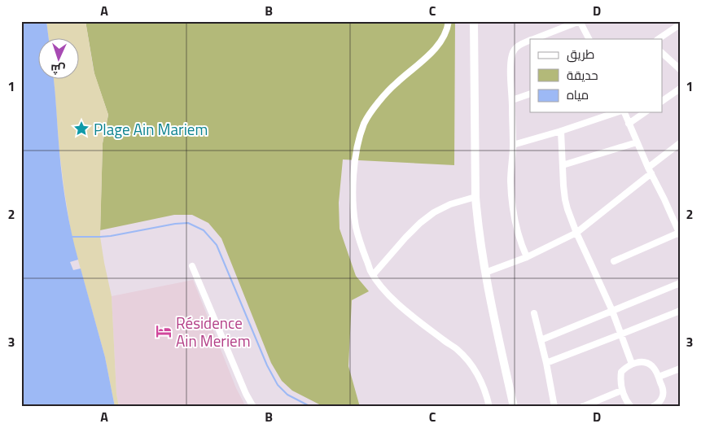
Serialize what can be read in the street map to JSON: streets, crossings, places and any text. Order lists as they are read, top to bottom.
{
  "places": {
    "place": ["Plage Ain Mariem"],
    "hotel": ["Résidence Ain Meriem"]
  },
  "legend": ["طريق", "حديقة", "مياه"],
  "north": "bottom",
  "grid": {
    "columns": [
      "A",
      "B",
      "C",
      "D"
    ],
    "rows": ["1", "2", "3"]
  }
}
